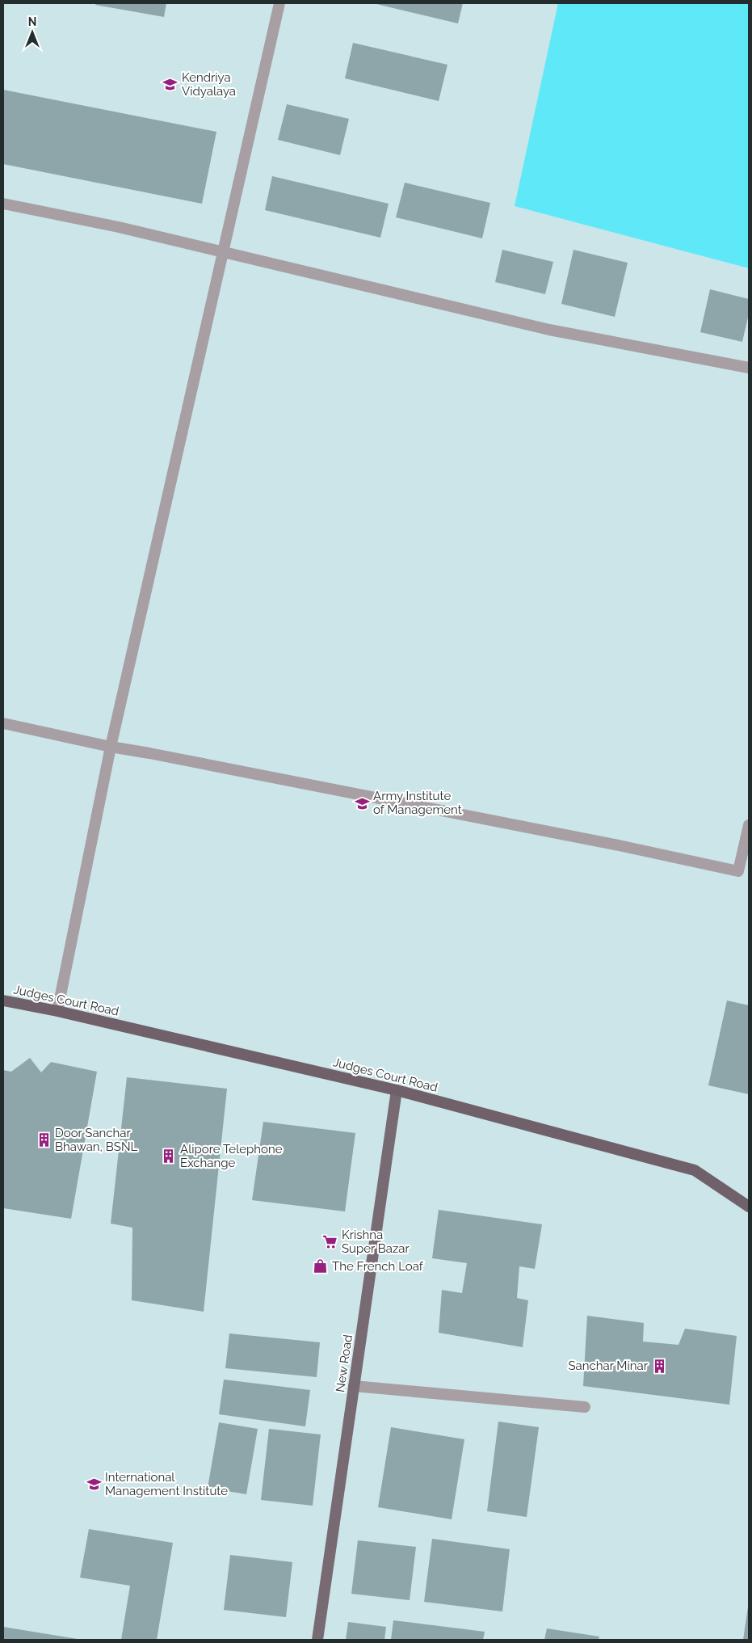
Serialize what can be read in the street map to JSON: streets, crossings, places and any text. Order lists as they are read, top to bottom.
{
  "streets": {
    "highway": ["Judges Court Road"],
    "main road": ["New Road"]
  },
  "crossings": [
    ["Judges Court Road", "New Road"]
  ],
  "places": {
    "school or university": ["Kendriya Vidyalaya", "Army Institute of Management", "International Management Institute"],
    "building": ["Door Sanchar Bhawan, BSNL", "Alipore Telephone Exchange", "Sanchar Minar"],
    "supermarket": ["Krishna Super Bazar"],
    "shop": ["The French Loaf"]
  },
  "north": "top"
}
